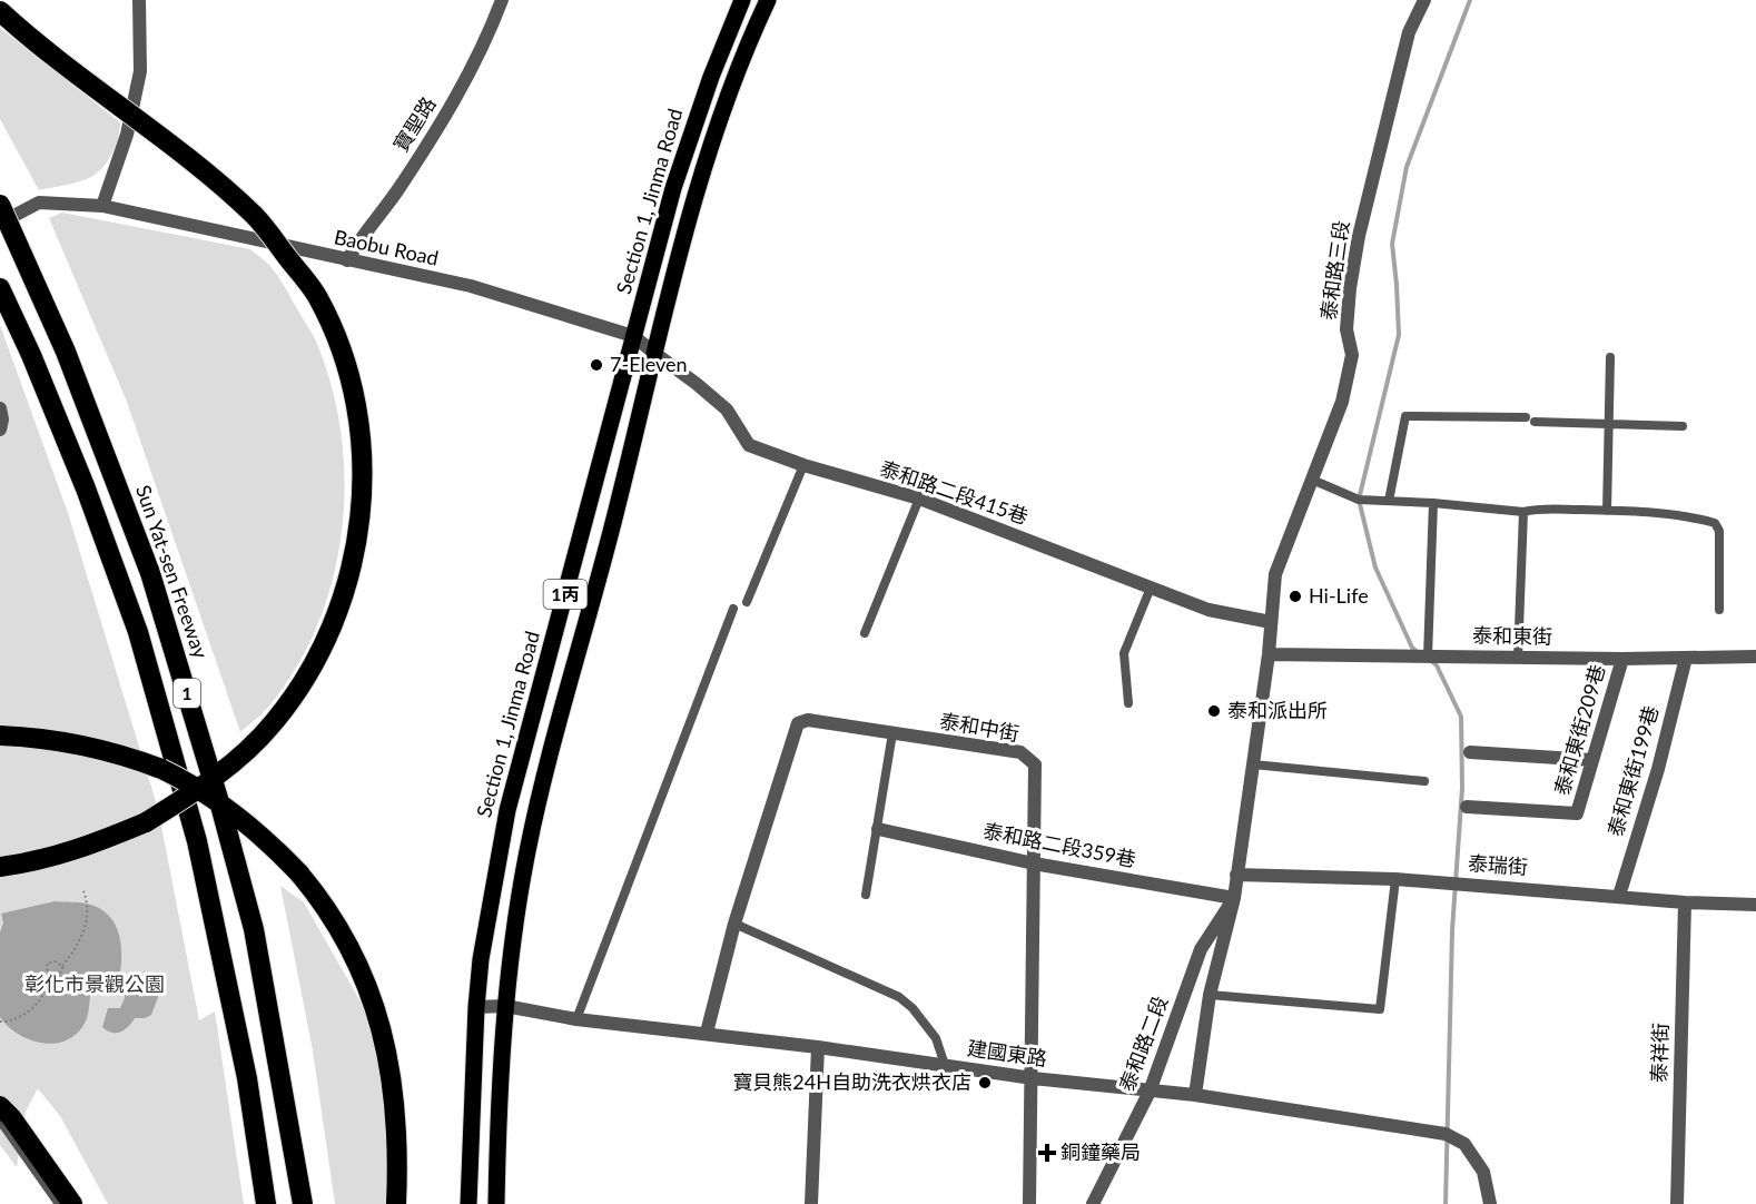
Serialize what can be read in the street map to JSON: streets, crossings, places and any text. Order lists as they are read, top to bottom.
{
  "streets": {
    "highway": ["Sun Yat-sen Freeway", "1"],
    "main road": ["Section 1, Jinma Road", "1丙"],
    "street": [
      "寶聖路",
      "Baobu Road",
      "泰和路三段",
      "泰和路二段415巷",
      "泰和東街",
      "泰和中街",
      "泰和東街209巷",
      "泰和東街199巷",
      "泰和路二段359巷",
      "泰瑞街",
      "泰和路二段",
      "泰祥街",
      "建國東路"
    ]
  },
  "crossings": [
    ["寶聖路", "Baobu Road"],
    ["Section 1, Jinma Road", "Baobu Road"],
    ["Section 1, Jinma Road", "建國東路"],
    ["Baobu Road", "泰和路二段415巷"],
    ["Baobu Road", "1丙"],
    ["泰和路三段", "泰和路二段415巷"],
    ["泰和路三段", "泰和路二段"],
    ["泰和路二段415巷", "1丙"],
    ["泰和路二段415巷", "泰和路二段"],
    ["1丙", "建國東路"],
    ["泰和東街", "泰和東街209巷"],
    ["泰和東街", "泰和東街199巷"],
    ["泰和東街", "泰和路二段"],
    ["泰和中街", "泰和路二段359巷"],
    ["泰和中街", "建國東路"],
    ["泰和東街199巷", "泰瑞街"],
    ["泰和路二段359巷", "泰和路二段"],
    ["泰瑞街", "泰和路二段"],
    ["泰瑞街", "泰祥街"],
    ["泰和路二段", "建國東路"]
  ],
  "parks": ["彰化市景觀公園"],
  "places": {
    "other": [
      "7-Eleven",
      "Hi-Life",
      "泰和派出所",
      "寶貝熊24H自助洗衣烘衣店"
    ],
    "health": ["銅鐘藥局"]
  }
}
